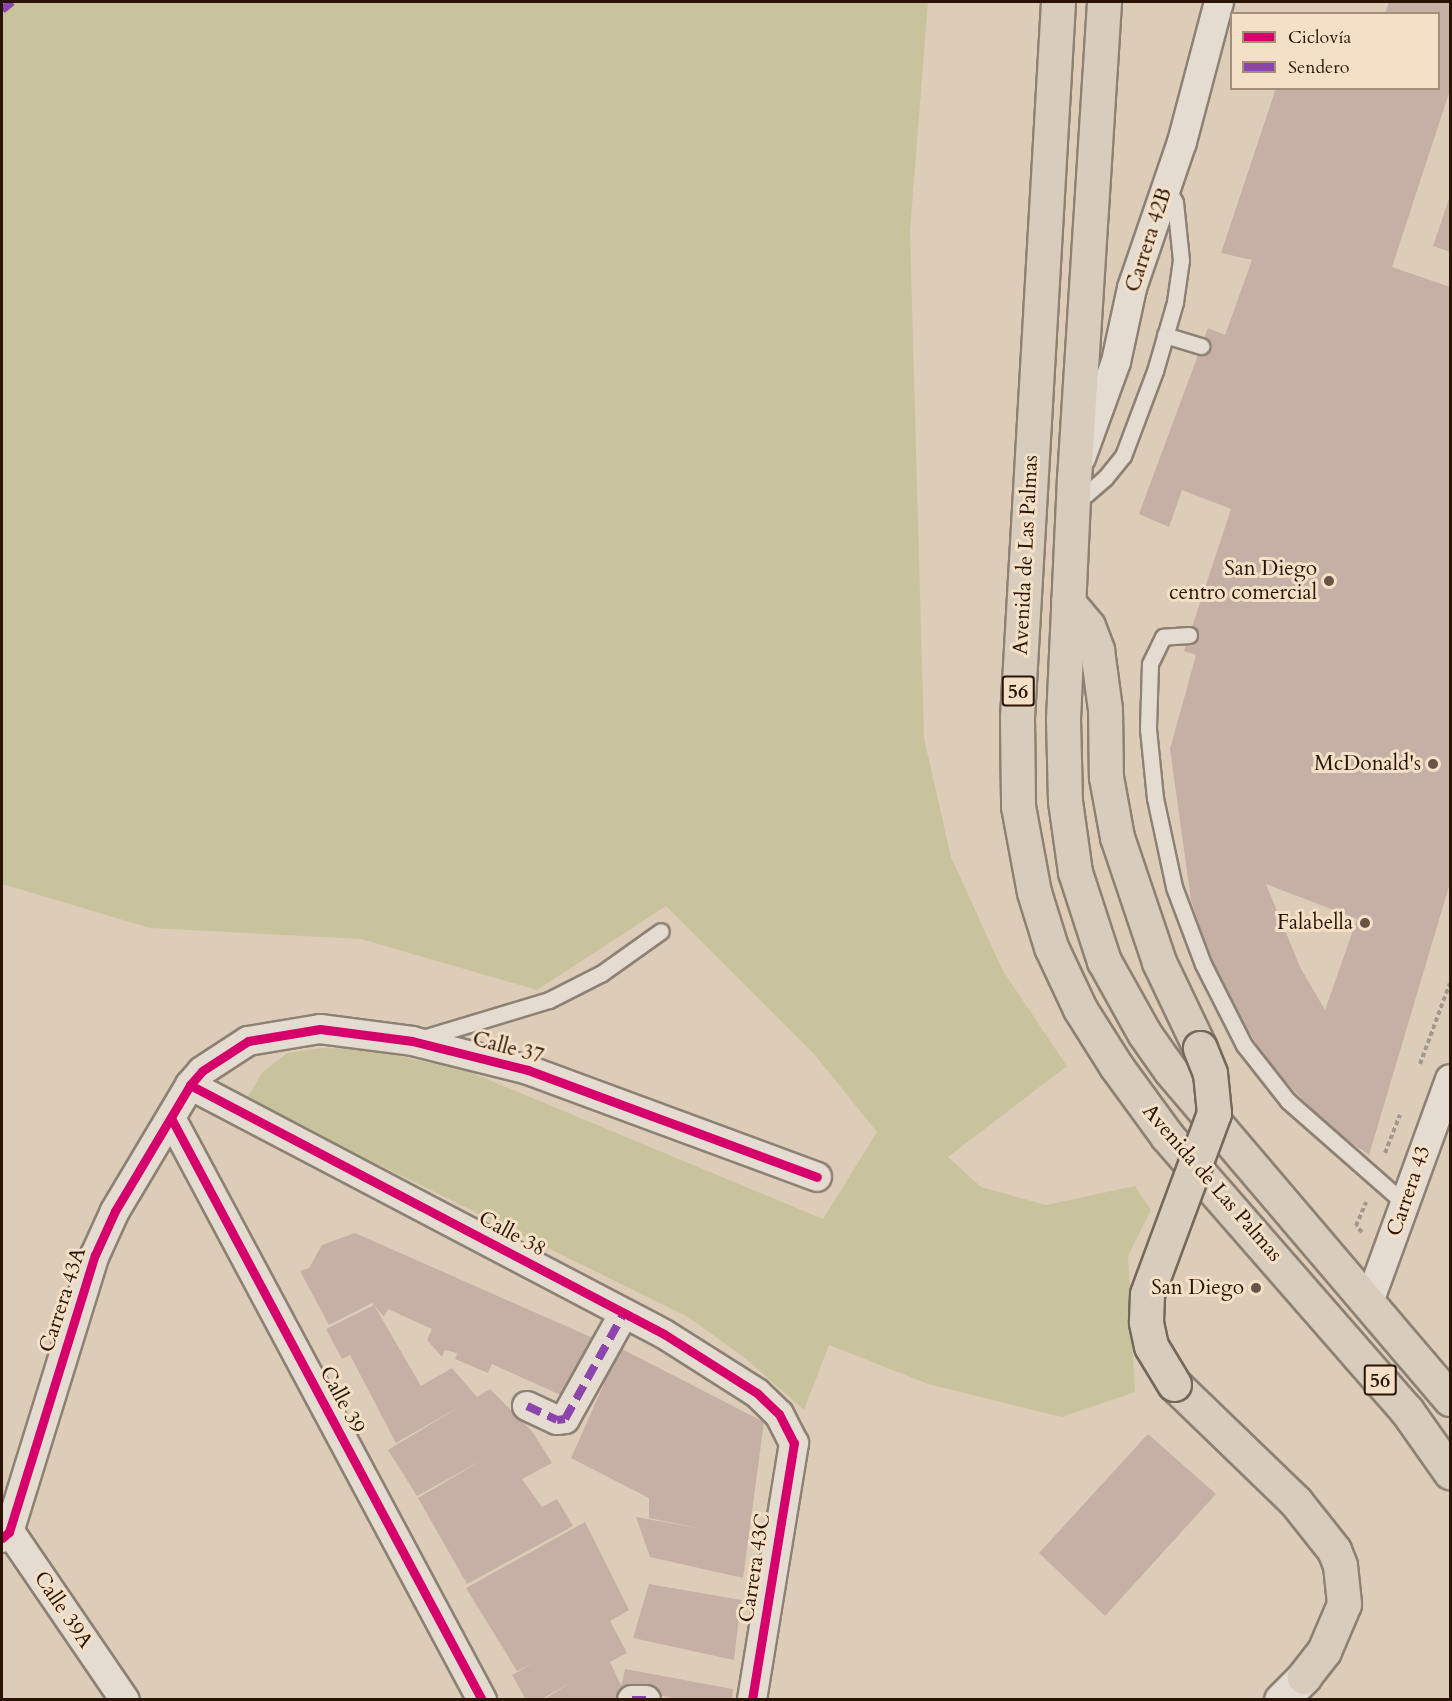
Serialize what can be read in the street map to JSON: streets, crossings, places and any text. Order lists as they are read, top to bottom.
{
  "streets": {
    "main road": ["Avenida de Las Palmas", "56"],
    "street": [
      "Carrera 42B",
      "Calle 37",
      "Carrera 43",
      "Calle 38",
      "Carrera 43A",
      "Calle 39",
      "Carrera 43C",
      "Calle 39A"
    ]
  },
  "crossings": [
    ["Carrera 42B", "Avenida de Las Palmas"],
    ["Avenida de Las Palmas", "Carrera 43"],
    ["Calle 37", "Calle 38"],
    ["Calle 37", "Carrera 43A"],
    ["Calle 38", "Carrera 43A"],
    ["Calle 38", "Carrera 43C"],
    ["Carrera 43A", "Calle 39"],
    ["Carrera 43A", "Calle 39A"]
  ],
  "places": [
    "San Diego centro comercial",
    "McDonald's",
    "Falabella",
    "San Diego"
  ],
  "legend": ["Ciclovía", "Sendero"]
}
